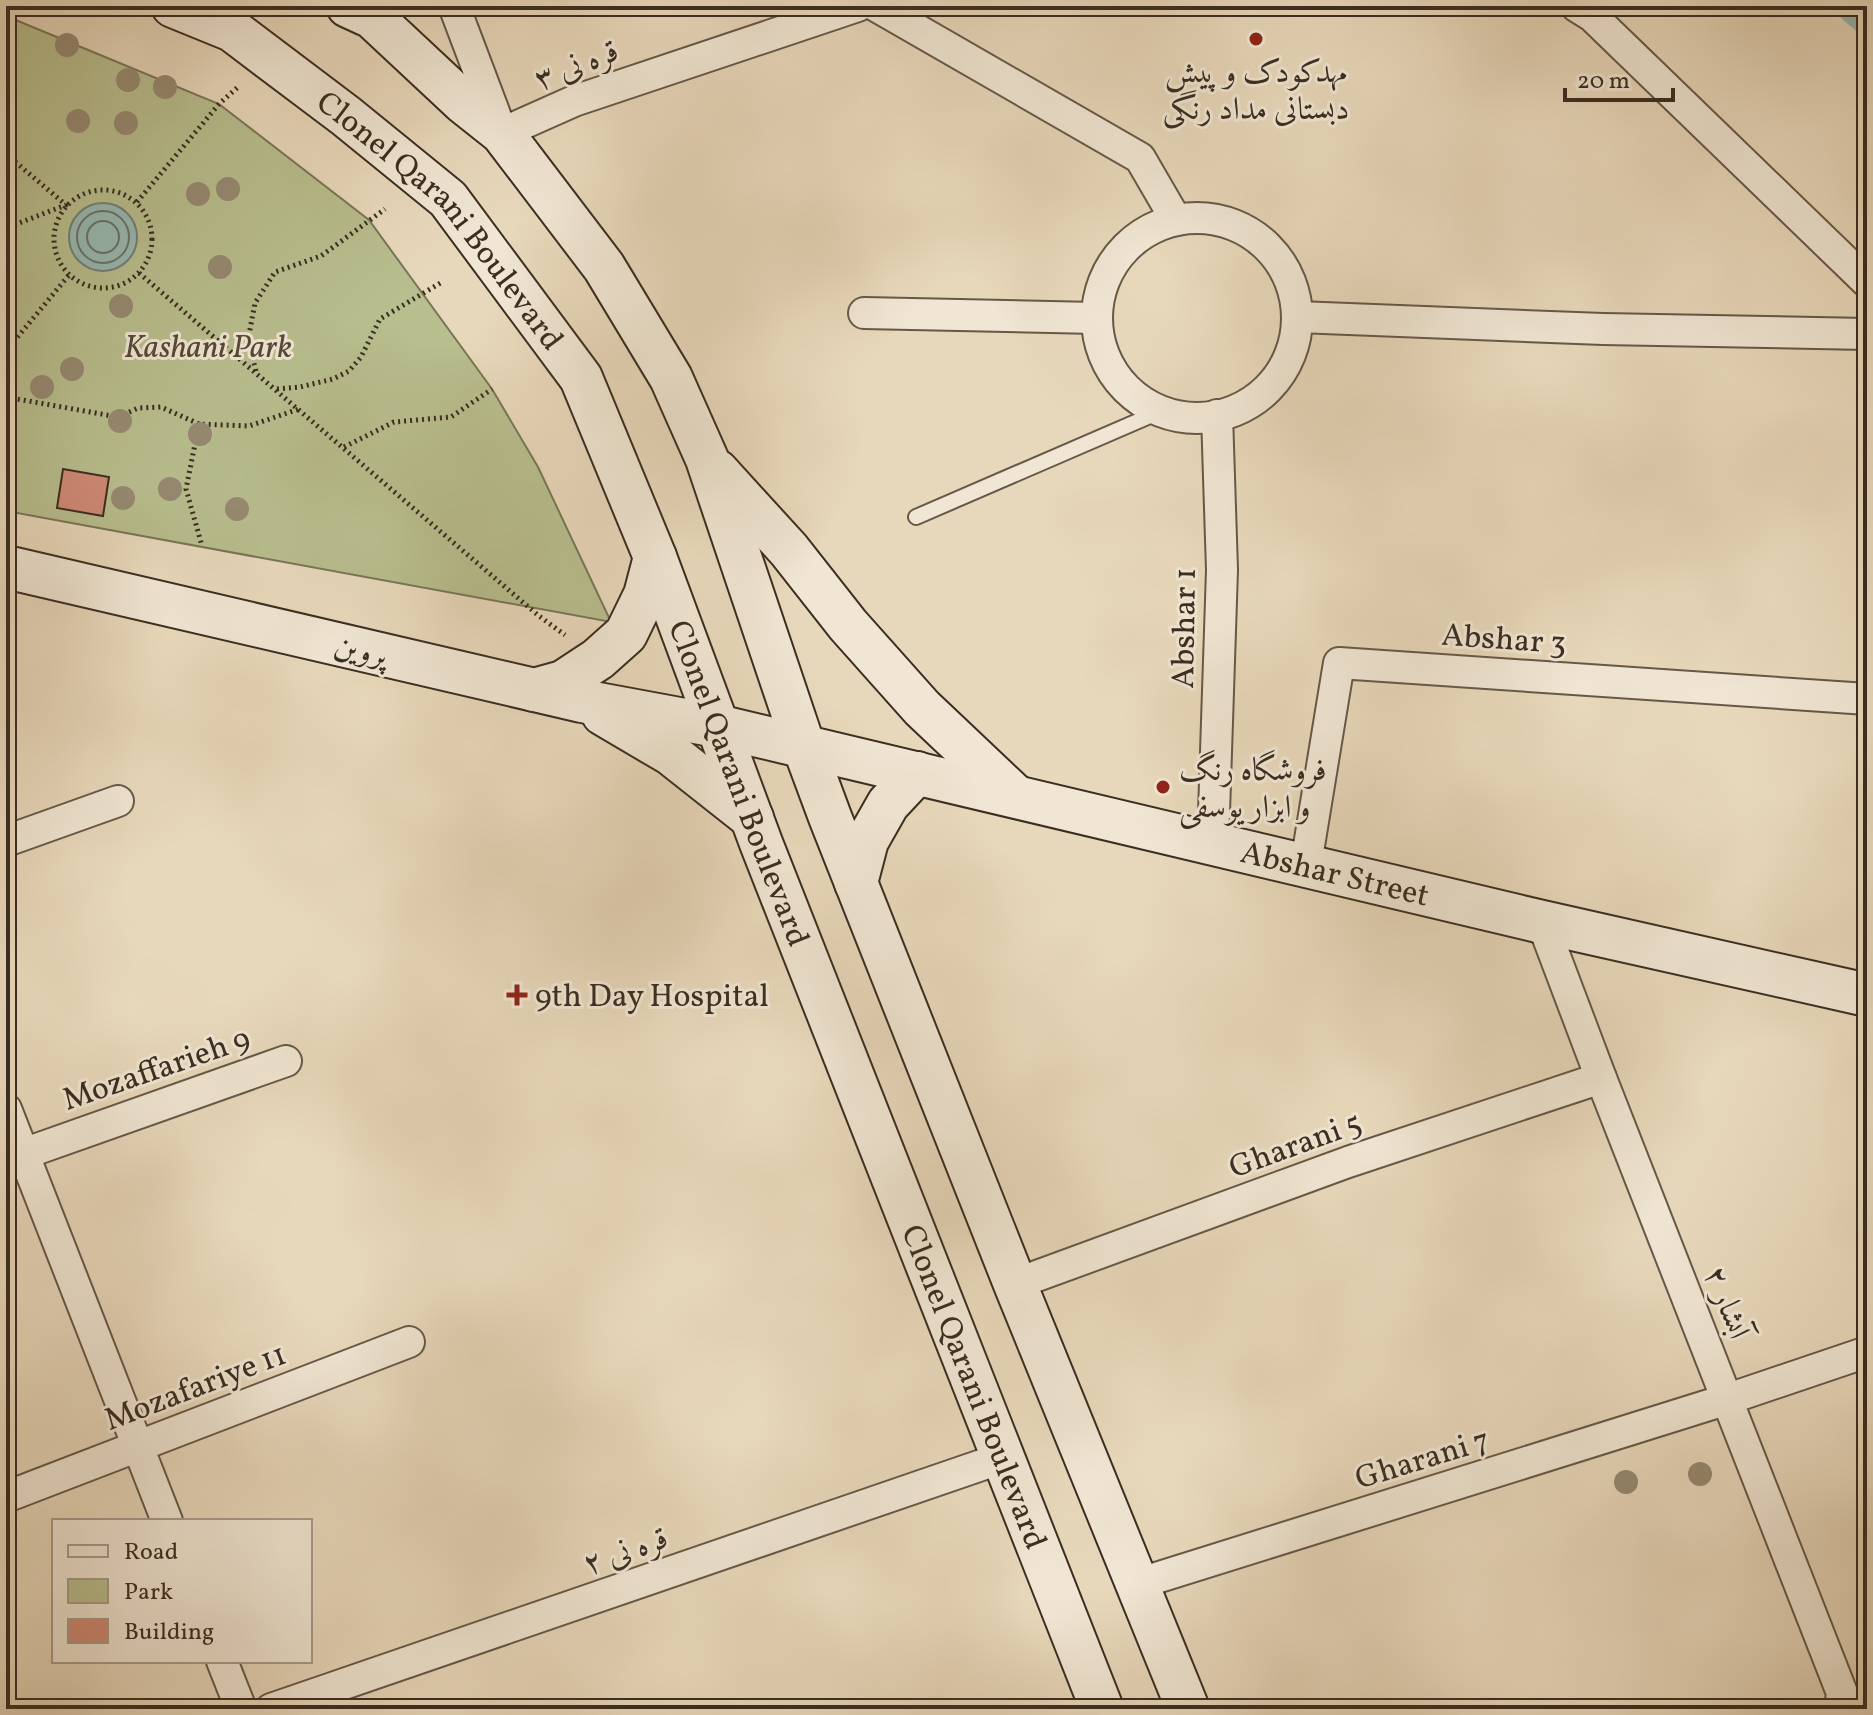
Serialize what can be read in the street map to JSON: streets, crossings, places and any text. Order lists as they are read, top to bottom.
{
  "streets": {
    "main road": ["Clonel Qarani Boulevard", "پروین", "Abshar Street"],
    "street": [
      "قره نی ۳",
      "Abshar 1",
      "Abshar 3",
      "Mozaffarieh 9",
      "Gharani 5",
      "آبشار ۲",
      "Mozafariye 11",
      "Gharani 7",
      "قره نی ۲"
    ]
  },
  "crossings": [
    ["Clonel Qarani Boulevard", "پروین"],
    ["Clonel Qarani Boulevard", "قره نی ۲"],
    ["Abshar 1", "Abshar Street"],
    ["Abshar 3", "Abshar Street"],
    ["پروین", "Abshar Street"],
    ["Abshar Street", "آبشار ۲"],
    ["Gharani 5", "آبشار ۲"],
    ["آبشار ۲", "Gharani 7"]
  ],
  "parks": ["Kashani Park"],
  "places": {
    "other": ["مهدکودک و پیش دبستانی مداد رنگی", "فروشگاه رنگ و ابزار یوسفی"],
    "health": ["9th Day Hospital"]
  },
  "legend": ["Road", "Park", "Building"],
  "scale_bar": "20 m"
}
